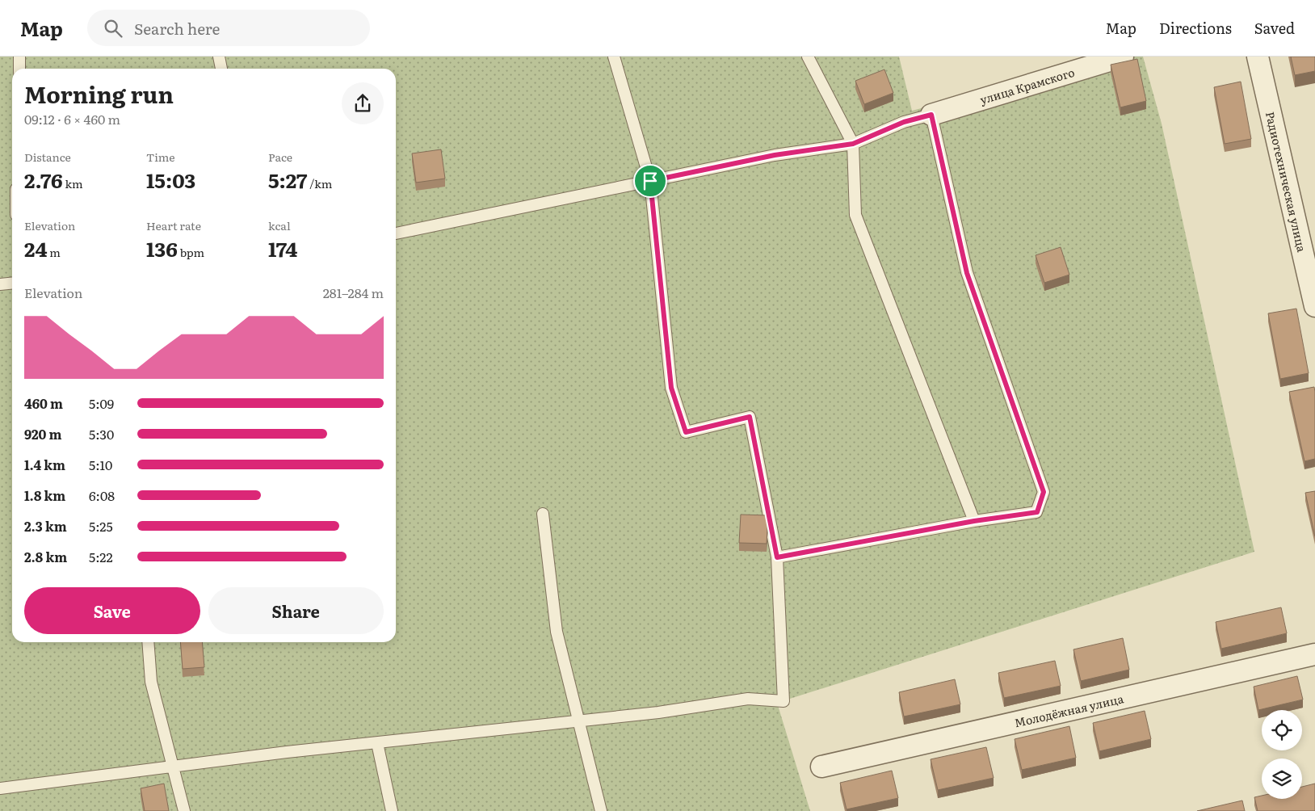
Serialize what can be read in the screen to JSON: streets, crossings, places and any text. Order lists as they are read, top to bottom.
{
  "streets": {
    "street": ["улица Крамского", "Радиотехническая улица", "Молодёжная улица"]
  },
  "page": {
    "header": "Map",
    "search": "Search here",
    "nav": ["Map", "Directions", "Saved"],
    "heading": ["Morning run", "09:12 · 6 × 460 m"],
    "stats": [
      ["Distance", "2.76 km"],
      ["Time", "15:03"],
      ["Pace", "5:27 /km"],
      ["Elevation", "24 m"],
      ["Heart rate", "136 bpm"],
      ["kcal", "174"]
    ],
    "chart": ["Elevation", "281–284 m"],
    "list": [
      {
        "name": "460 m",
        "note": "5:09"
      },
      {
        "name": "920 m",
        "note": "5:30"
      },
      {
        "name": "1.4 km",
        "note": "5:10"
      },
      {
        "name": "1.8 km",
        "note": "6:08"
      },
      {
        "name": "2.3 km",
        "note": "5:25"
      },
      {
        "name": "2.8 km",
        "note": "5:22"
      }
    ],
    "buttons": ["Save", "Share"]
  }
}
